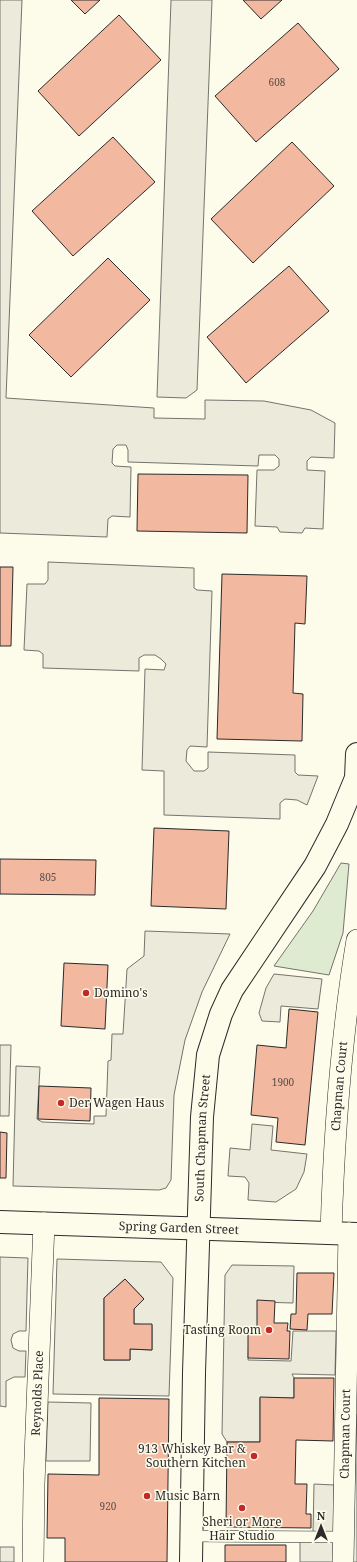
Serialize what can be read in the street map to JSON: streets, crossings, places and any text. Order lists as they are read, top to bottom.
{
  "streets": {
    "street": [
      "Chapman Court",
      "South Chapman Street",
      "Spring Garden Street",
      "Reynolds Place"
    ]
  },
  "crossings": [
    ["Chapman Court", "Spring Garden Street"],
    ["South Chapman Street", "Spring Garden Street"],
    ["Spring Garden Street", "Reynolds Place"]
  ],
  "places": [
    "Domino's",
    "Der Wagen Haus",
    "Tasting Room",
    "913 Whiskey Bar & Southern Kitchen",
    "Music Barn",
    "Sheri or More Hair Studio"
  ],
  "house_numbers": [
    "608",
    "805",
    "1900",
    "920"
  ],
  "north": "top"
}
